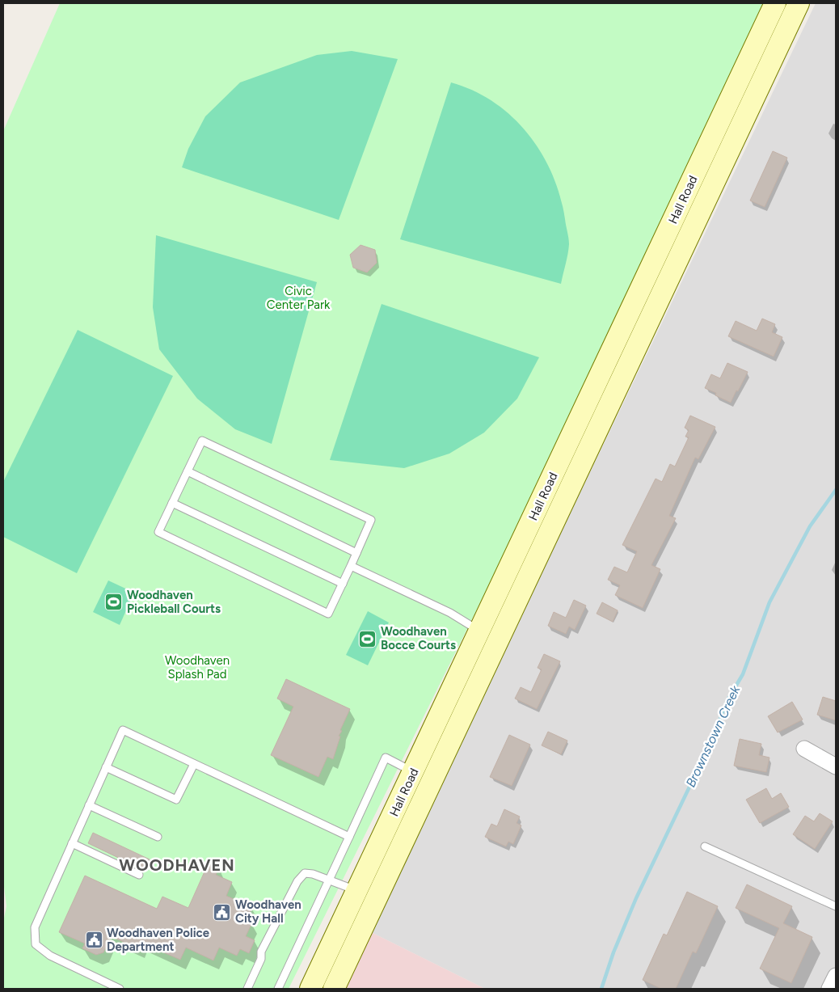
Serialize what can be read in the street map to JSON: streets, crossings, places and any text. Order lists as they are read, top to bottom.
{
  "streets": {
    "street": ["Hall Road"]
  },
  "districts": ["WOODHAVEN"],
  "water": ["Brownstown Creek"],
  "parks": ["Civic Center Park", "Woodhaven Splash Pad"],
  "places": {
    "sports": ["Woodhaven Pickleball Courts", "Woodhaven Bocce Courts"],
    "public building": ["Woodhaven City Hall", "Woodhaven Police Department"]
  }
}
